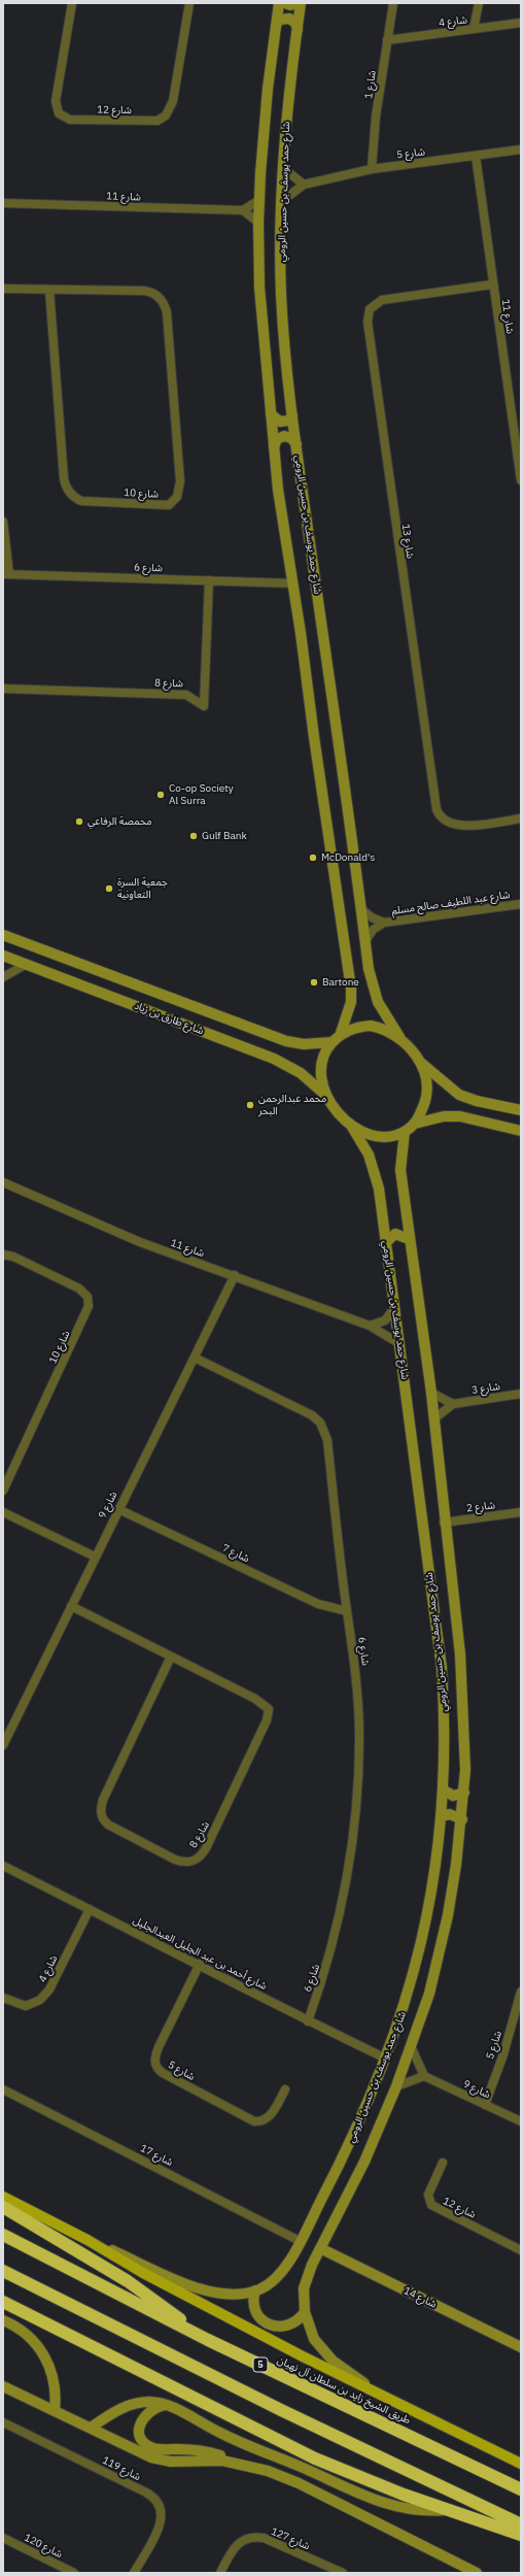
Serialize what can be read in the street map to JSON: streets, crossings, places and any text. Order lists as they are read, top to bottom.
{
  "streets": {
    "highway": ["5", "طريق الشيخ زايد بن سلطان آل نهيان"],
    "street": [
      "شارع 4",
      "شارع 1",
      "شارع 12",
      "شارع 5",
      "شارع حمد يوسف بن حسين الرومي",
      "شارع 11",
      "شارع 10",
      "شارع 13",
      "شارع 6",
      "شارع 8",
      "شارع عبد اللطيف صالح مسلم",
      "شارع طارق بن زياد",
      "شارع 3",
      "شارع 9",
      "شارع 2",
      "شارع 7",
      "شارع أحمد بن عبد الجليل العبدالجليل",
      "شارع 17",
      "شارع 14",
      "شارع 119",
      "شارع 127",
      "شارع 120"
    ]
  },
  "crossings": [
    ["شارع 4", "شارع 1"],
    ["شارع 4", "شارع أحمد بن عبد الجليل العبدالجليل"],
    ["شارع 1", "شارع 5"],
    ["شارع 5", "شارع حمد يوسف بن حسين الرومي"],
    ["شارع 5", "شارع 11"],
    ["شارع 5", "شارع 9"],
    ["شارع 5", "شارع أحمد بن عبد الجليل العبدالجليل"],
    ["شارع حمد يوسف بن حسين الرومي", "شارع 11"],
    ["شارع حمد يوسف بن حسين الرومي", "شارع عبد اللطيف صالح مسلم"],
    ["شارع حمد يوسف بن حسين الرومي", "شارع طارق بن زياد"],
    ["شارع حمد يوسف بن حسين الرومي", "شارع 2"],
    ["شارع حمد يوسف بن حسين الرومي", "شارع أحمد بن عبد الجليل العبدالجليل"],
    ["شارع حمد يوسف بن حسين الرومي", "شارع 17"],
    ["شارع حمد يوسف بن حسين الرومي", "شارع 14"],
    ["شارع 11", "شارع 13"],
    ["شارع 11", "شارع 9"],
    ["شارع 6", "شارع 8"],
    ["شارع 6", "شارع 9"],
    ["شارع 6", "شارع 7"],
    ["شارع 6", "شارع أحمد بن عبد الجليل العبدالجليل"],
    ["شارع 8", "شارع 9"],
    ["شارع 9", "شارع 7"]
  ],
  "places": [
    "Co-op Society Al Surra",
    "محمصة الرفاعي",
    "Gulf Bank",
    "McDonald's",
    "جمعية السرة التعاونية",
    "Bartone",
    "محمد عبدالرحمن البحر"
  ]
}
